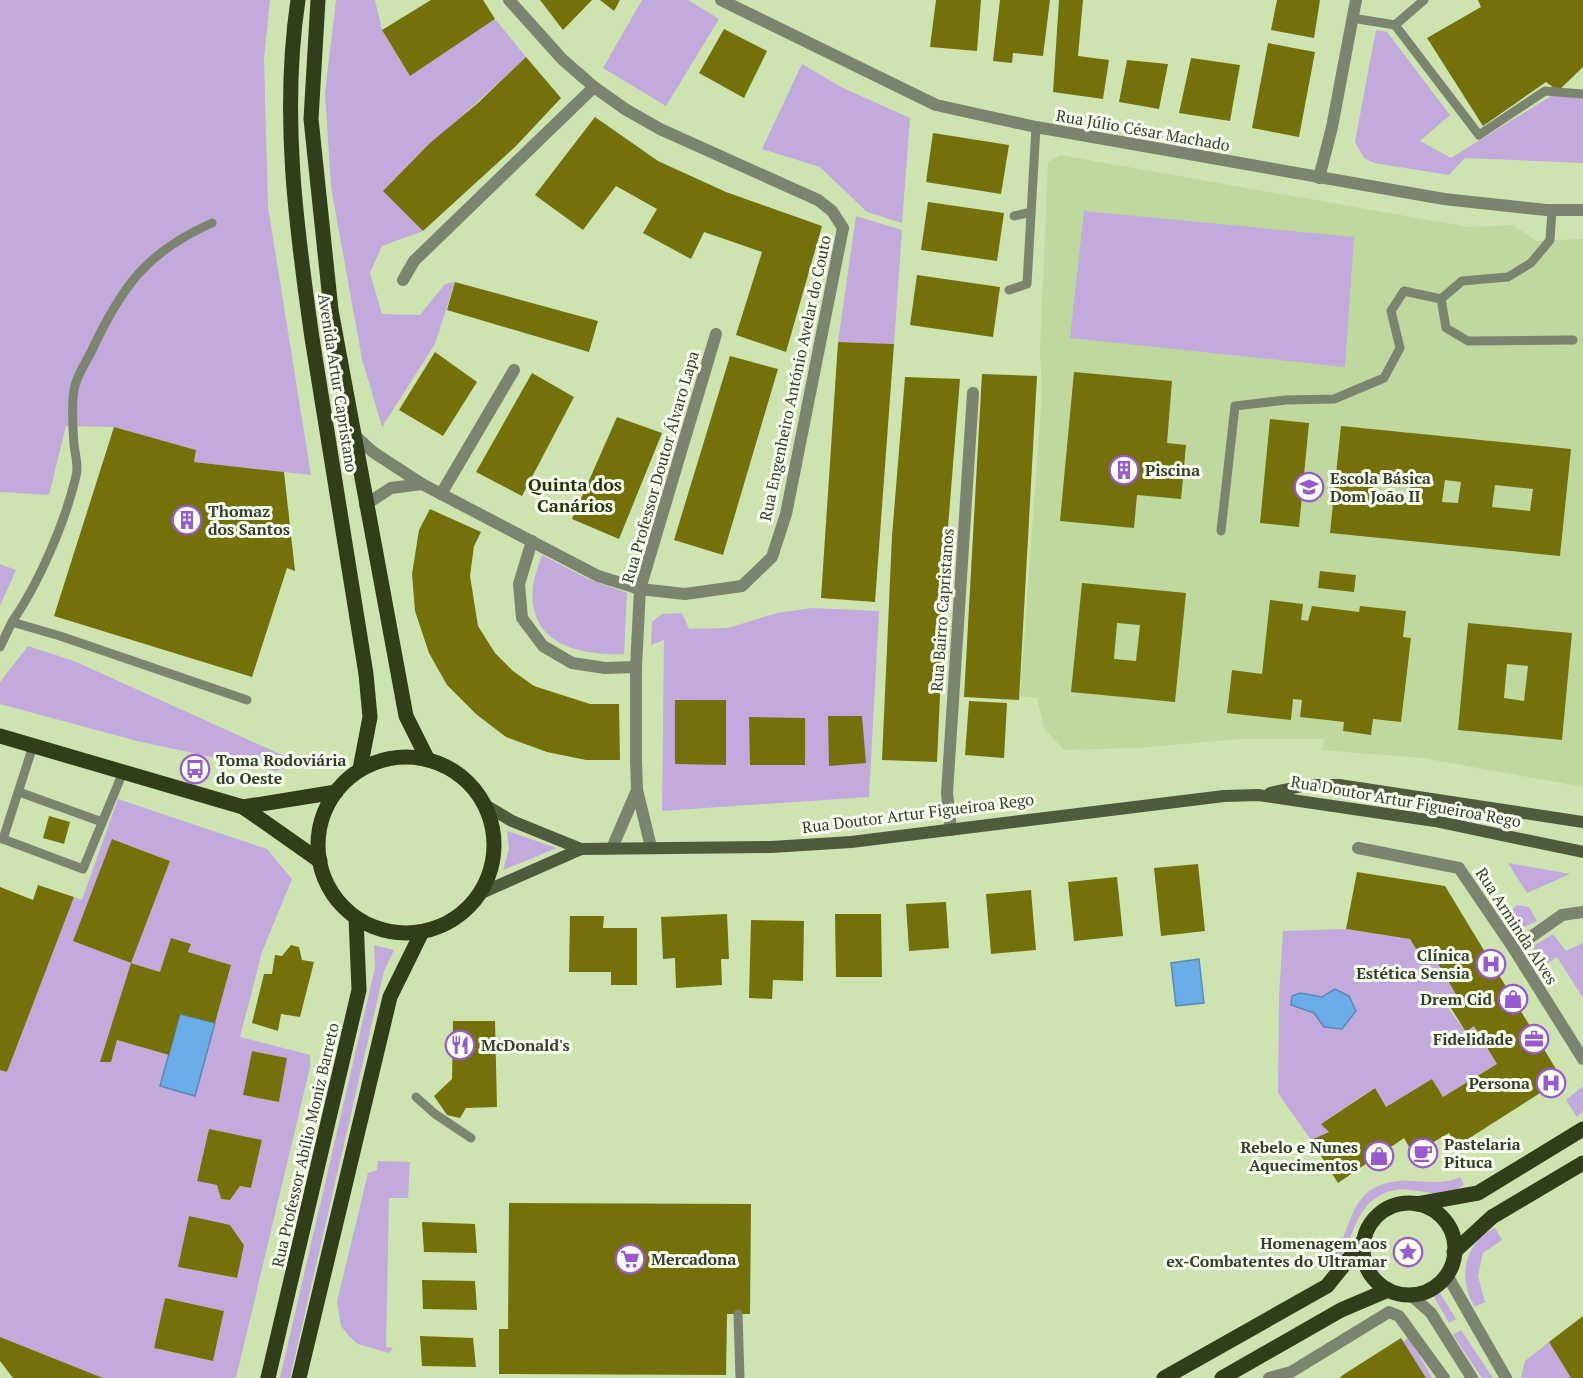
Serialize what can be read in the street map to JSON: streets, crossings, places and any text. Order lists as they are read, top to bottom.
{
  "streets": {
    "main road": ["Avenida Artur Capristano", "Rua Doutor Artur Figueiroa Rego", "Rua Professor Abílio Moniz Barreto"],
    "street": [
      "Rua Júlio César Machado",
      "Rua Engenheiro António Avelar do Couto",
      "Rua Professor Doutor Álvaro Lapa",
      "Rua Bairro Capristanos",
      "Rua Arminda Alves"
    ]
  },
  "crossings": [
    ["Rua Engenheiro António Avelar do Couto", "Avenida Artur Capristano"],
    ["Rua Engenheiro António Avelar do Couto", "Rua Professor Doutor Álvaro Lapa"],
    ["Avenida Artur Capristano", "Rua Doutor Artur Figueiroa Rego"],
    ["Avenida Artur Capristano", "Rua Professor Abílio Moniz Barreto"],
    ["Rua Bairro Capristanos", "Rua Doutor Artur Figueiroa Rego"],
    ["Rua Doutor Artur Figueiroa Rego", "Rua Professor Abílio Moniz Barreto"]
  ],
  "districts": ["Quinta dos Canários"],
  "places": {
    "building": ["Piscina", "Thomaz dos Santos"],
    "school or university": ["Escola Básica Dom João II"],
    "bus stop": ["Toma Rodoviária do Oeste"],
    "hospital": ["Clínica Estética Sensia", "Persona"],
    "shop": ["Drem Cid", "Rebelo e Nunes Aquecimentos"],
    "office": ["Fidelidade"],
    "restaurant": ["McDonald's"],
    "cafe": ["Pastelaria Pituca"],
    "place": ["Homenagem aos ex-Combatentes do Ultramar"],
    "supermarket": ["Mercadona"]
  }
}
